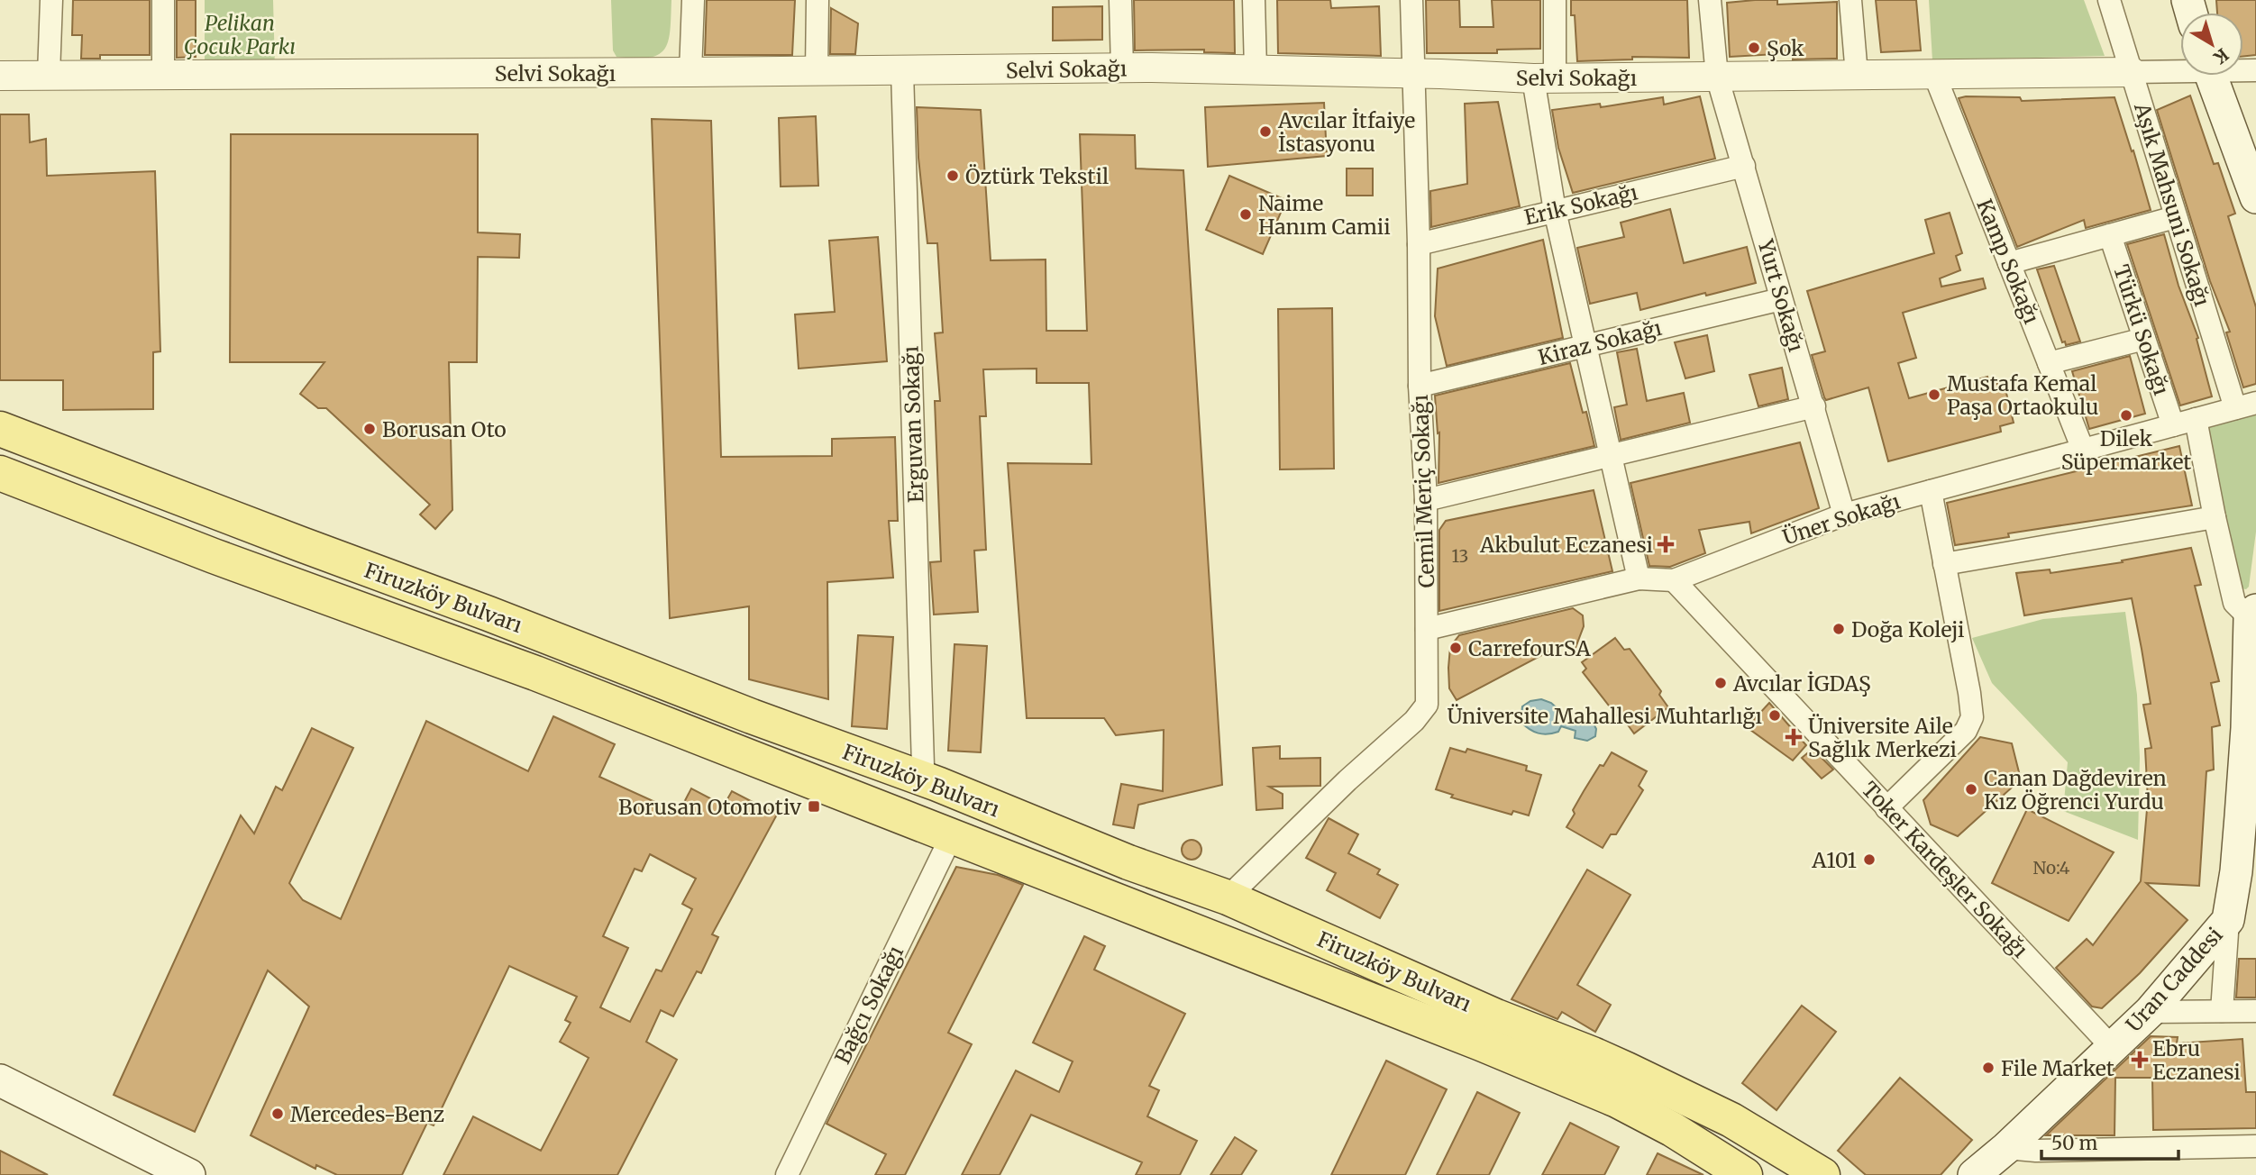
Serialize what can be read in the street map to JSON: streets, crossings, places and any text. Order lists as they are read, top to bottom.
{
  "streets": {
    "main road": ["Firuzköy Bulvarı", "Uran Caddesi"],
    "street": [
      "Selvi Sokağı",
      "Erik Sokağı",
      "Aşık Mahsuni Sokağı",
      "Kamp Sokağı",
      "Yurt Sokağı",
      "Türkü Sokağı",
      "Kiraz Sokağı",
      "Erguvan Sokağı",
      "Cemil Meriç Sokağı",
      "Üner Sokağı",
      "Toker Kardeşler Sokağı",
      "Bağcı Sokağı"
    ]
  },
  "crossings": [
    ["Selvi Sokağı", "Aşık Mahsuni Sokağı"],
    ["Selvi Sokağı", "Kamp Sokağı"],
    ["Selvi Sokağı", "Yurt Sokağı"],
    ["Selvi Sokağı", "Erguvan Sokağı"],
    ["Selvi Sokağı", "Cemil Meriç Sokağı"],
    ["Erik Sokağı", "Yurt Sokağı"],
    ["Erik Sokağı", "Cemil Meriç Sokağı"],
    ["Aşık Mahsuni Sokağı", "Üner Sokağı"],
    ["Kamp Sokağı", "Üner Sokağı"],
    ["Yurt Sokağı", "Kiraz Sokağı"],
    ["Yurt Sokağı", "Üner Sokağı"],
    ["Türkü Sokağı", "Üner Sokağı"],
    ["Kiraz Sokağı", "Cemil Meriç Sokağı"],
    ["Erguvan Sokağı", "Firuzköy Bulvarı"],
    ["Cemil Meriç Sokağı", "Üner Sokağı"],
    ["Cemil Meriç Sokağı", "Firuzköy Bulvarı"],
    ["Üner Sokağı", "Toker Kardeşler Sokağı"],
    ["Firuzköy Bulvarı", "Bağcı Sokağı"],
    ["Toker Kardeşler Sokağı", "Uran Caddesi"]
  ],
  "parks": ["Pelikan Çocuk Parkı"],
  "places": {
    "other": [
      "Şok",
      "Avcılar İtfaiye İstasyonu",
      "Öztürk Tekstil",
      "Naime Hanım Camii",
      "Mustafa Kemal Paşa Ortaokulu",
      "Dilek Süpermarket",
      "Borusan Oto",
      "Doğa Koleji",
      "CarrefourSA",
      "Avcılar İGDAŞ",
      "Üniversite Mahallesi Muhtarlığı",
      "Canan Dağdeviren Kız Öğrenci Yurdu",
      "A101",
      "File Market",
      "Mercedes-Benz"
    ],
    "health": ["Akbulut Eczanesi", "Üniversite Aile Sağlık Merkezi", "Ebru Eczanesi"],
    "transit": ["Borusan Otomotiv"]
  },
  "house_numbers": ["13", "No:4"],
  "scale_bar": "50 m",
  "north": "bottom right"
}
